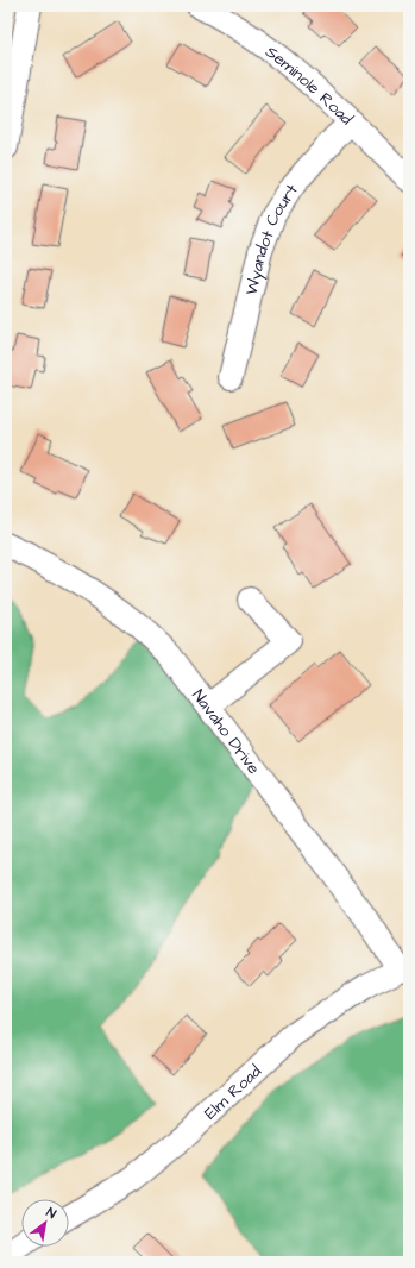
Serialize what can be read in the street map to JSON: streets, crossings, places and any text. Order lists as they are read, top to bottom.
{
  "streets": {
    "street": [
      "Seminole Road",
      "Wyandot Court",
      "Navaho Drive",
      "Elm Road"
    ]
  },
  "crossings": [
    ["Seminole Road", "Wyandot Court"],
    ["Navaho Drive", "Elm Road"]
  ],
  "north": "top right"
}
